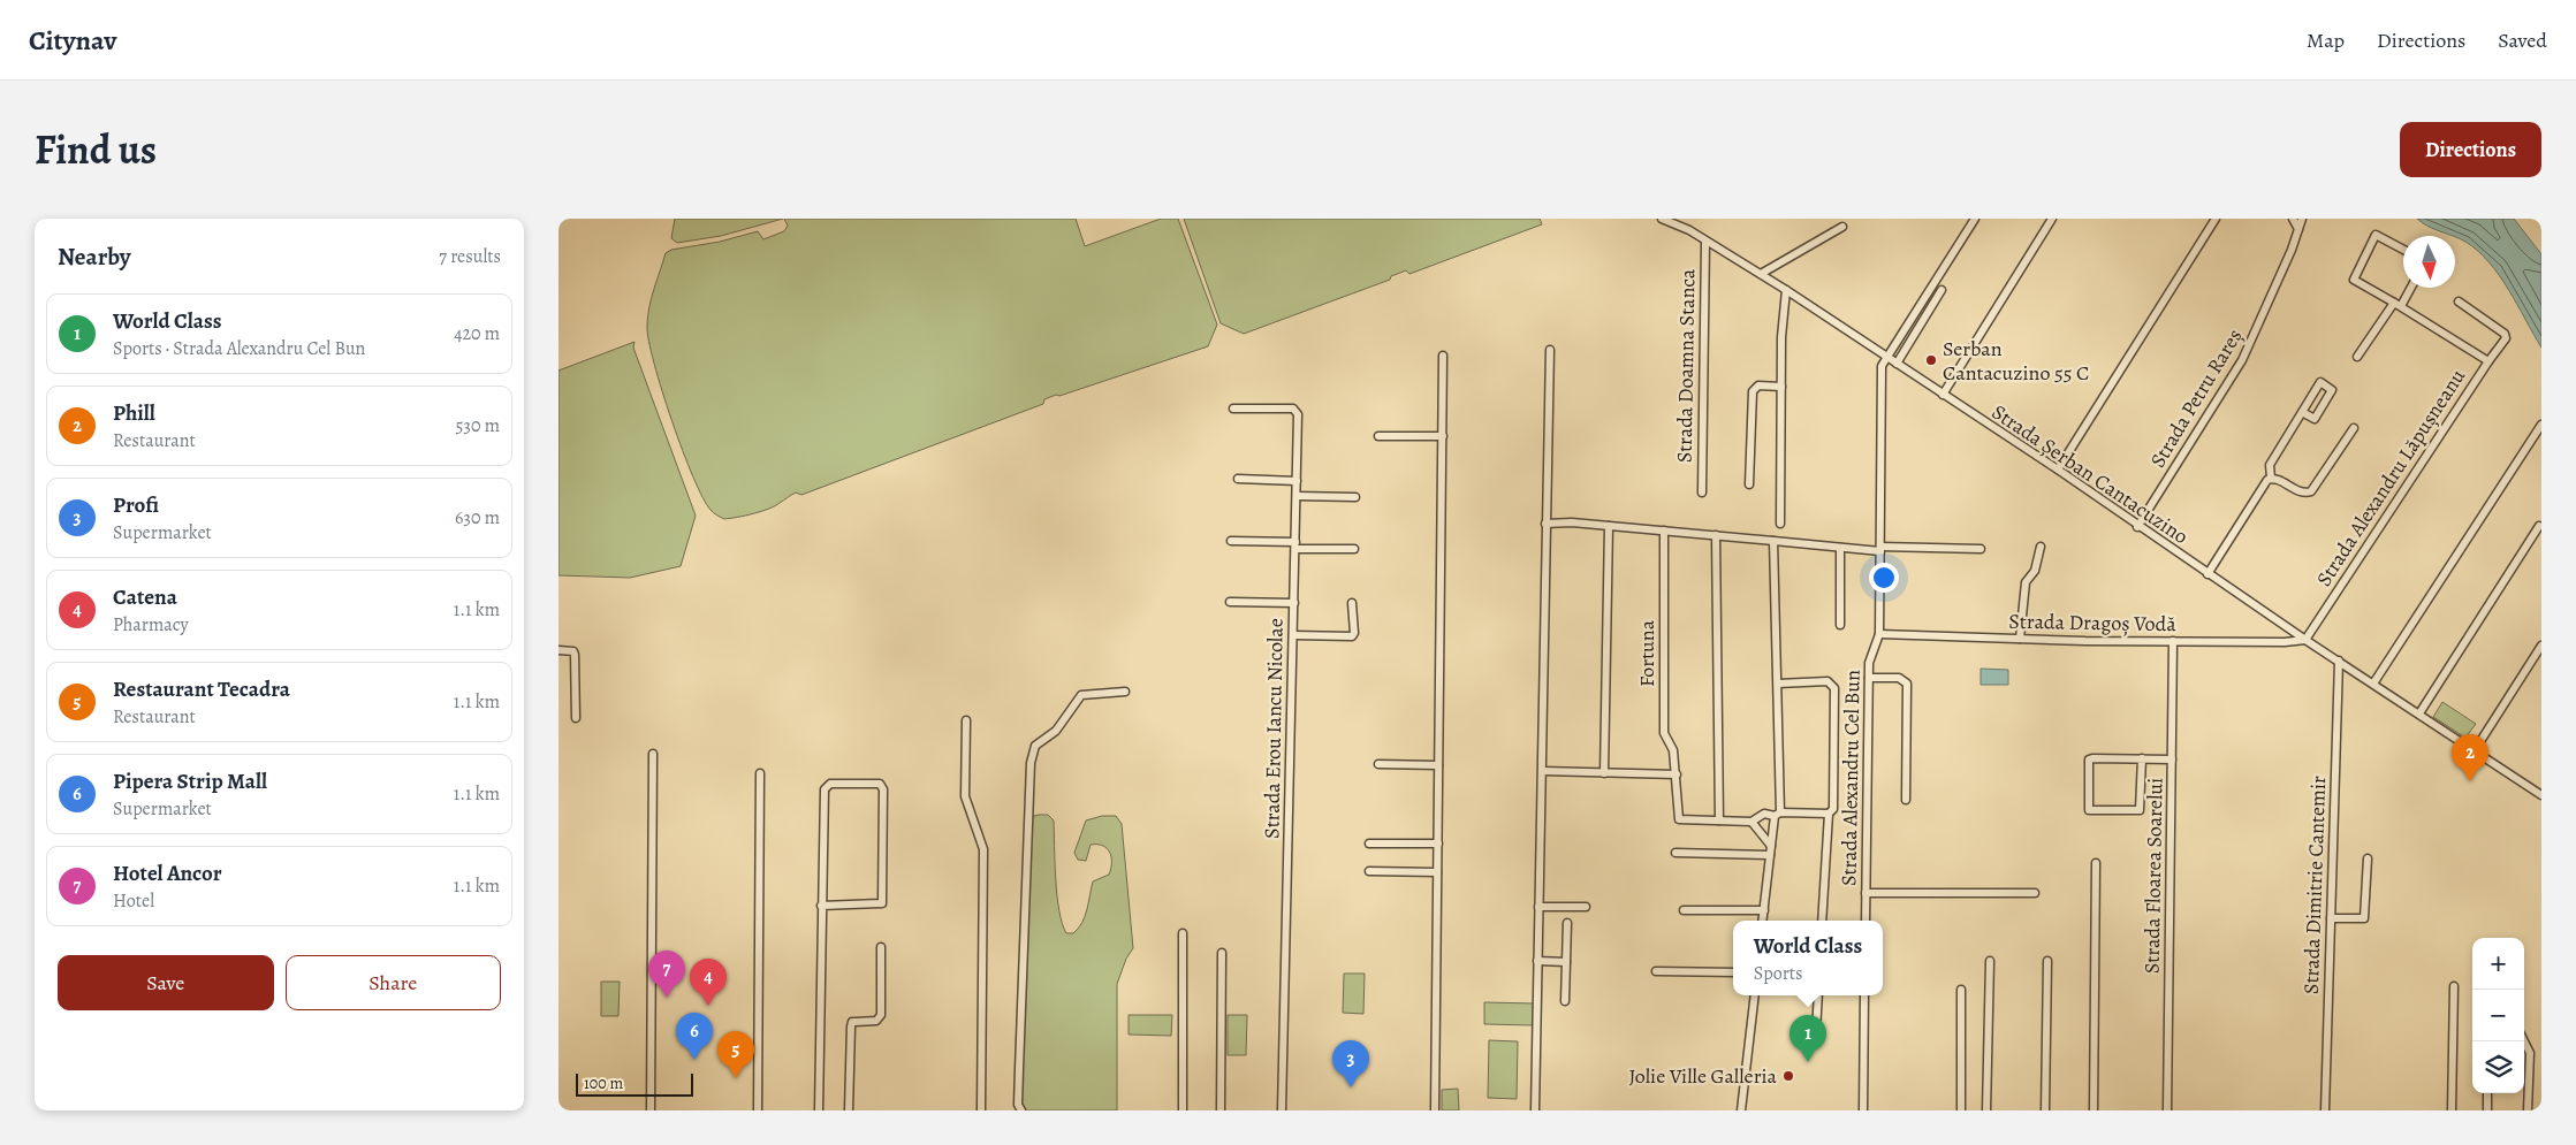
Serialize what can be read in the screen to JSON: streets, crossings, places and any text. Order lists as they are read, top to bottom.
{
  "streets": {
    "street": [
      "Strada Doamna Stanca",
      "Strada Petru Rareș",
      "Strada Șerban Cantacuzino",
      "Strada Alexandru Lăpușneanu",
      "Strada Dragoș Vodă",
      "Fortuna",
      "Strada Erou Iancu Nicolae",
      "Strada Alexandru Cel Bun",
      "Strada Floarea Soarelui",
      "Strada Dimitrie Cantemir"
    ]
  },
  "crossings": [
    ["Strada Doamna Stanca", "Strada Șerban Cantacuzino"],
    ["Strada Petru Rareș", "Strada Șerban Cantacuzino"],
    ["Strada Șerban Cantacuzino", "Strada Alexandru Lăpușneanu"],
    ["Strada Șerban Cantacuzino", "Strada Dragoș Vodă"],
    ["Strada Șerban Cantacuzino", "Strada Alexandru Cel Bun"],
    ["Strada Șerban Cantacuzino", "Strada Dimitrie Cantemir"],
    ["Strada Alexandru Lăpușneanu", "Strada Dragoș Vodă"],
    ["Strada Dragoș Vodă", "Strada Alexandru Cel Bun"],
    ["Strada Dragoș Vodă", "Strada Floarea Soarelui"]
  ],
  "places": ["Serban Cantacuzino 55 C", "Jolie Ville Galleria"],
  "scale_bar": "100 m",
  "north": "bottom",
  "page": {
    "header": "Citynav",
    "nav": ["Map", "Directions", "Saved"],
    "title": "Find us",
    "buttons": [
      "Directions",
      ["Save", "Share"]
    ],
    "heading": ["Nearby", "7 results"],
    "list": [
      {
        "mark": "1",
        "name": "World Class",
        "note": "Sports · Strada Alexandru Cel Bun",
        "value": "420 m"
      },
      {
        "mark": "2",
        "name": "Phill",
        "note": "Restaurant",
        "value": "530 m"
      },
      {
        "mark": "3",
        "name": "Profi",
        "note": "Supermarket",
        "value": "630 m"
      },
      {
        "mark": "4",
        "name": "Catena",
        "note": "Pharmacy",
        "value": "1.1 km"
      },
      {
        "mark": "5",
        "name": "Restaurant Tecadra",
        "note": "Restaurant",
        "value": "1.1 km"
      },
      {
        "mark": "6",
        "name": "Pipera Strip Mall",
        "note": "Supermarket",
        "value": "1.1 km"
      },
      {
        "mark": "7",
        "name": "Hotel Ancor",
        "note": "Hotel",
        "value": "1.1 km"
      }
    ],
    "pins": [
      "2",
      "7",
      "4",
      "6",
      "1",
      "5",
      "3"
    ],
    "popup": ["World Class", "Sports"],
    "map_buttons": ["+", "−"],
    "scale": "100 m"
  }
}
